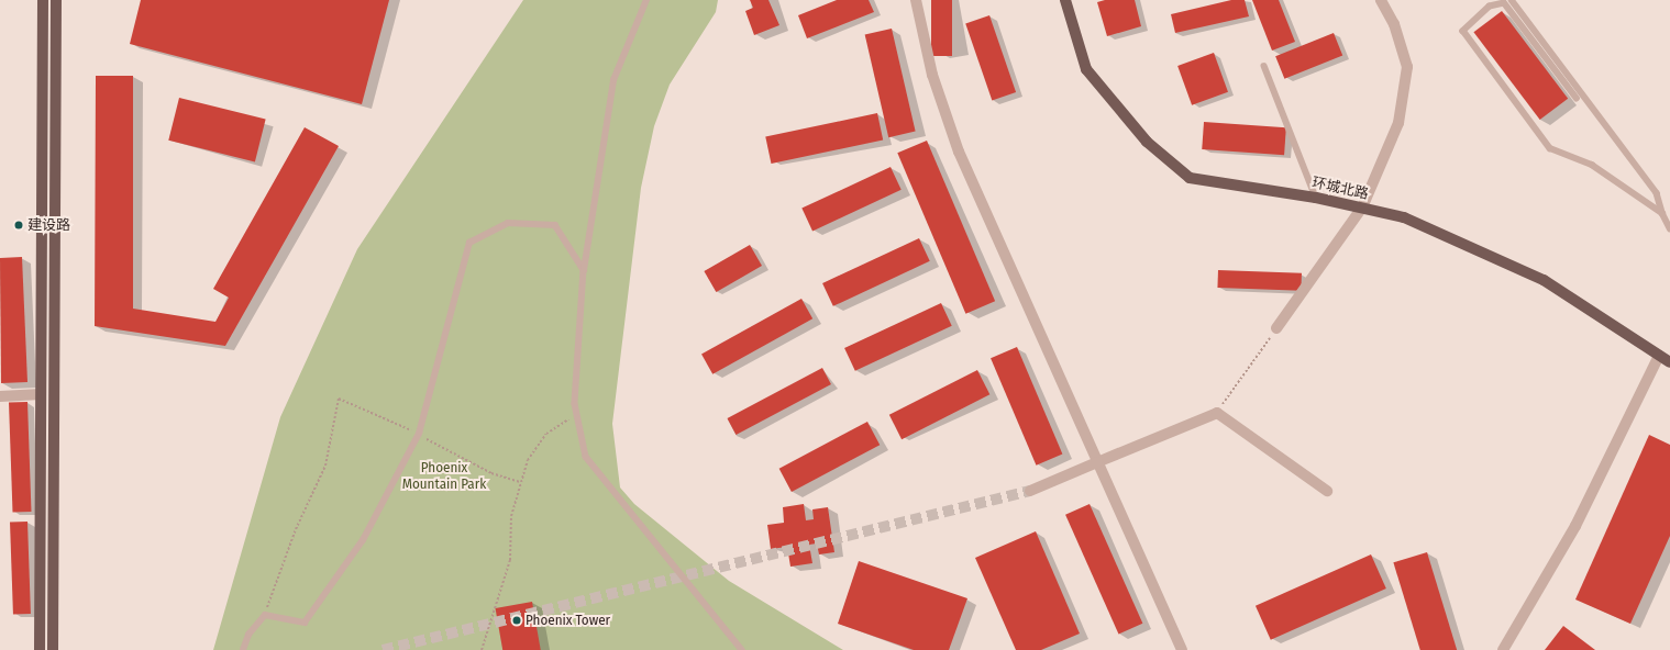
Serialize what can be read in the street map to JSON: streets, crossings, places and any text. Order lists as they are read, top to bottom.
{
  "streets": {
    "main road": ["环城北路"]
  },
  "parks": ["Phoenix Mountain Park"],
  "places": ["建设路", "Phoenix Tower"]
}
